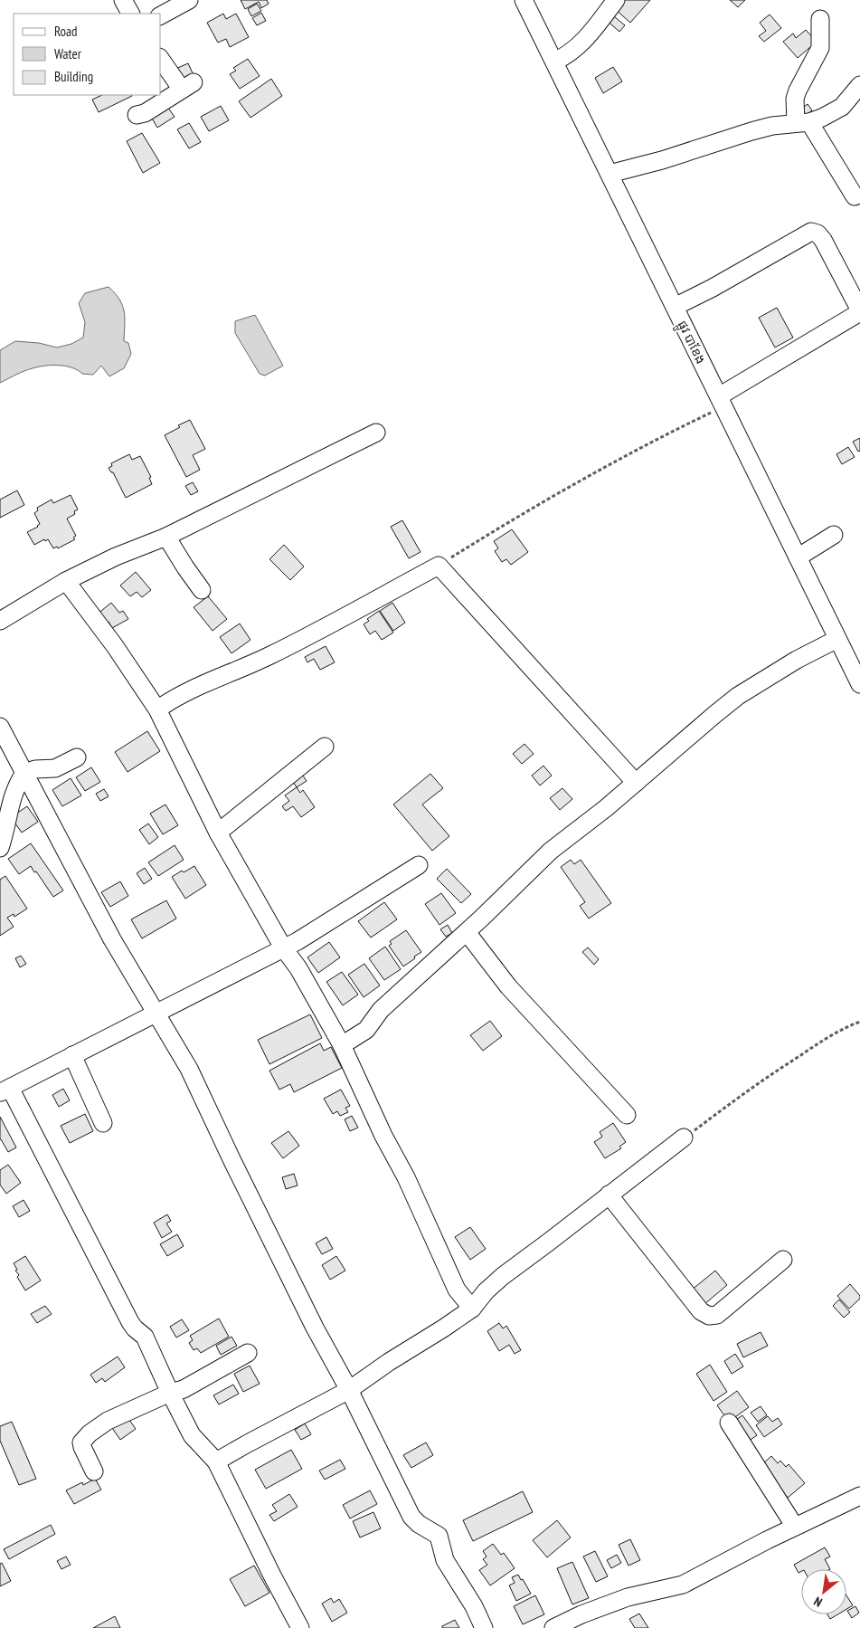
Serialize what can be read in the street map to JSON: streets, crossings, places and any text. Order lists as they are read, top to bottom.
{
  "streets": {
    "street": ["ផ្លូវ បាខែង"]
  },
  "legend": ["Road", "Water", "Building"],
  "north": "bottom left"
}
